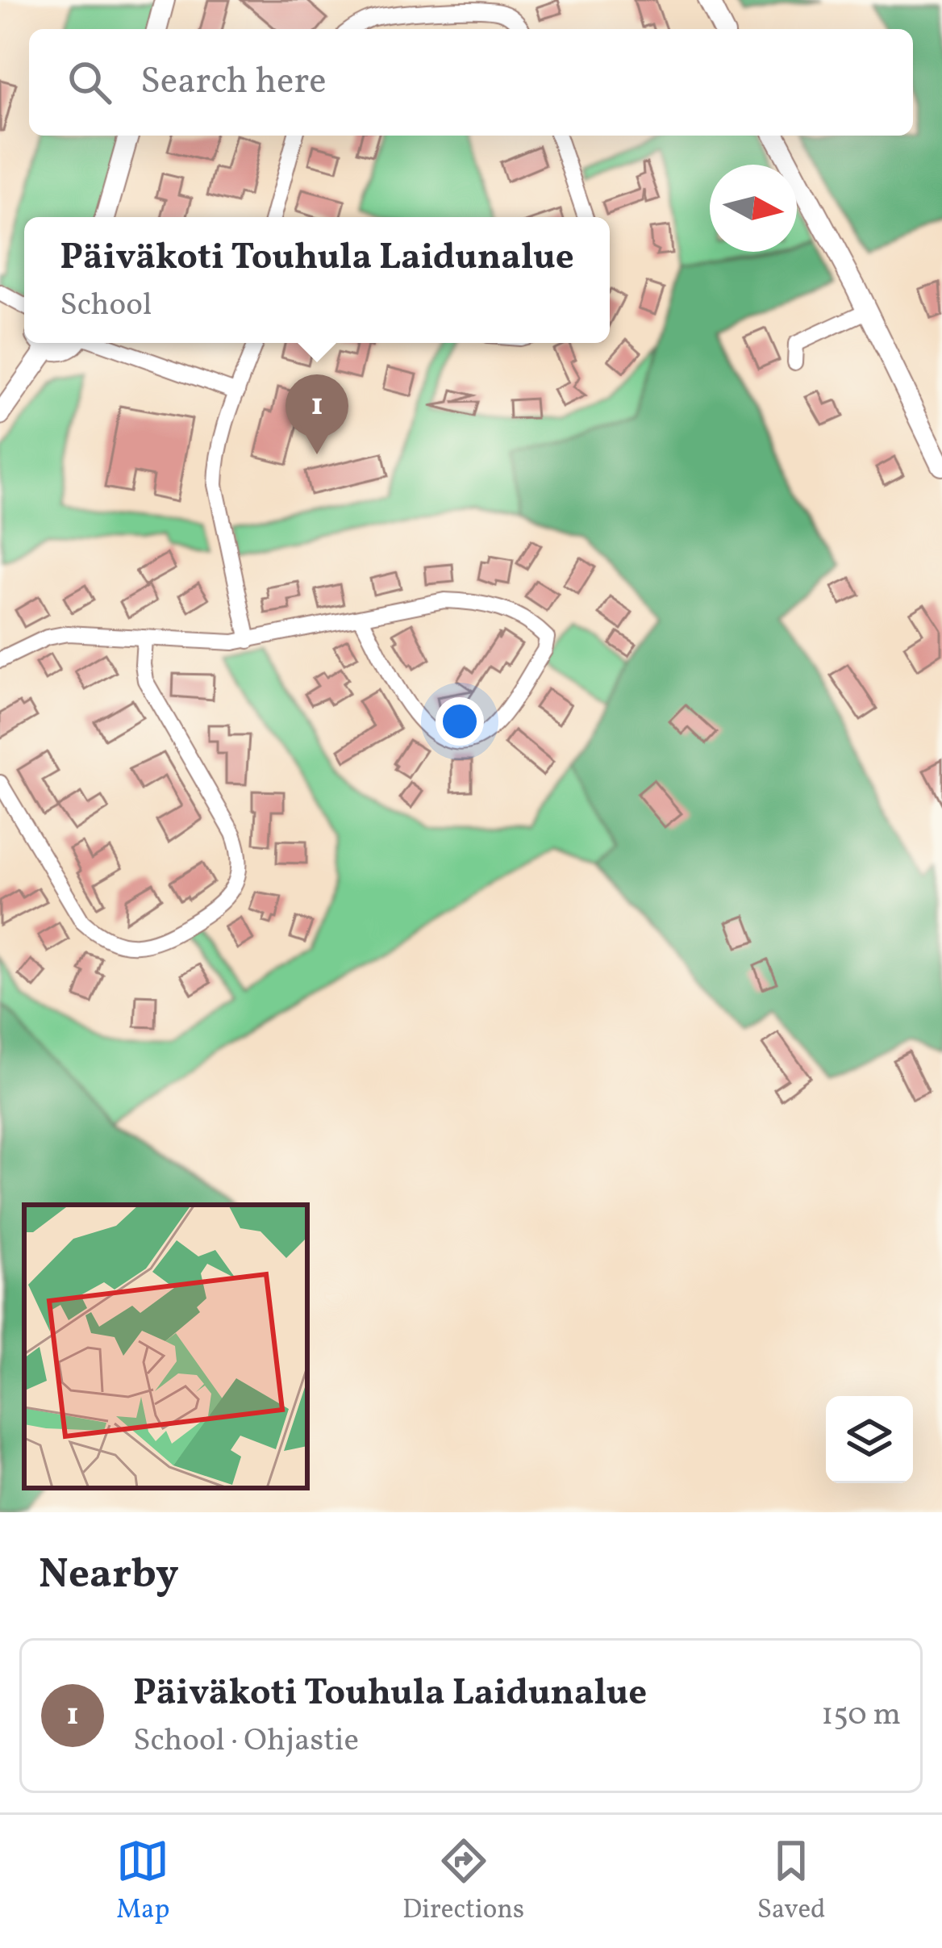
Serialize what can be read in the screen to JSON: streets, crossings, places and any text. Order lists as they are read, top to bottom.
{
  "north": "right",
  "page": {
    "search": "Search here",
    "popup": ["Päiväkoti Touhula Laidunalue", "School"],
    "pins": "1",
    "heading": "Nearby",
    "list": [
      {
        "mark": "1",
        "name": "Päiväkoti Touhula Laidunalue",
        "note": "School · Ohjastie",
        "value": "150 m"
      }
    ],
    "nav": ["Map", "Directions", "Saved"]
  }
}
